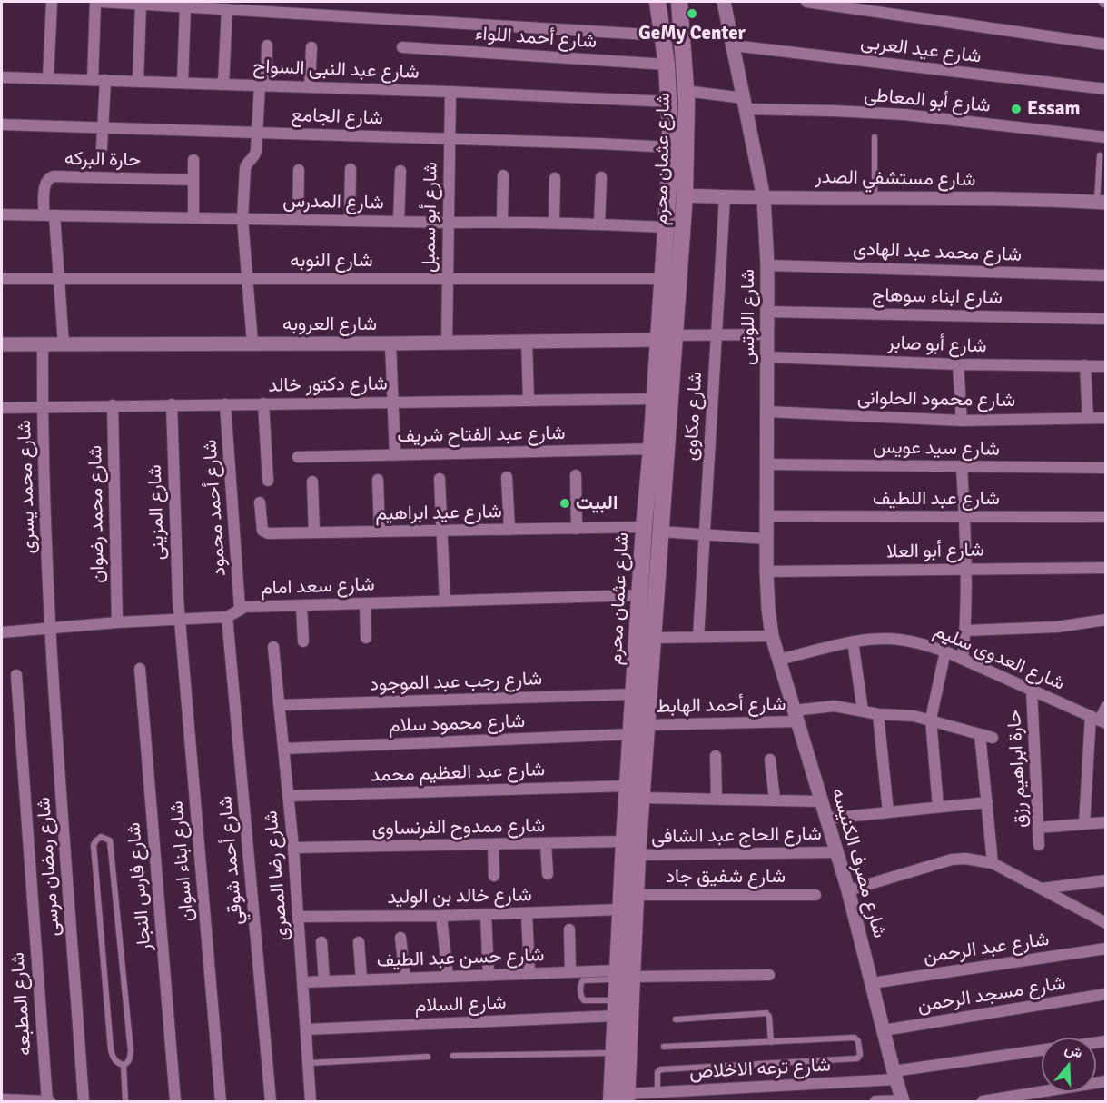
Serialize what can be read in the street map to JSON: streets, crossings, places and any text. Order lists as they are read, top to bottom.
{
  "streets": {
    "main road": ["شارع عثمان محرم"],
    "street": [
      "شارع أحمد اللواء",
      "شارع عيد العربى",
      "شارع عبد النبى السواح",
      "شارع أبو المعاطى",
      "شارع الجامع",
      "حارة البركه",
      "شارع مستشفي الصدر",
      "شارع المدرس",
      "شارع أبو سمبل",
      "شارع محمد عبد الهادى",
      "شارع النوبه",
      "شارع ابناء سوهاج",
      "شارع اللوتس",
      "شارع العروبه",
      "شارع أبو صابر",
      "شارع دكتور خالد",
      "شارع محمود الحلوانى",
      "شارع مكاوى",
      "شارع عبد الفتاح شريف",
      "شارع سيد عويس",
      "شارع محمد يسرى",
      "شارع عبد اللطيف",
      "شارع أحمد محمود",
      "شارع المزينى",
      "شارع عيد ابراهيم",
      "شارع محمد رضوان",
      "شارع أبو العلا",
      "شارع سعد امام",
      "شارع العدوى سليم",
      "شارع رجب عبد الموجود",
      "شارع أحمد الهابط",
      "شارع محمود سلام",
      "حارة ابراهيم رزق",
      "شارع عبد العظيم محمد",
      "شارع ممدوح الفرنساوى",
      "شارع الحاج عبد الشافى",
      "شارع أحمد شوقي",
      "شارع ابناء اسوان",
      "شارع مصرف الكنيسه",
      "شارع رمضان مرسى",
      "شارع رضا المصرى",
      "شارع شفيق جاد",
      "شارع فارس النجار",
      "شارع خالد بن الوليد",
      "شارع عبد الرحمن",
      "شارع حسن عبد الطيف",
      "شارع مسجد الرحمن",
      "شارع المطبعه",
      "شارع السلام",
      "شارع ترعه الاخلاص"
    ]
  },
  "crossings": [
    ["شارع أحمد اللواء", "شارع عثمان محرم"],
    ["شارع عيد العربى", "شارع اللوتس"],
    ["شارع عبد النبى السواح", "شارع عثمان محرم"],
    ["شارع عبد النبى السواح", "شارع أبو سمبل"],
    ["شارع أبو المعاطى", "شارع عثمان محرم"],
    ["شارع أبو المعاطى", "شارع اللوتس"],
    ["شارع الجامع", "شارع عثمان محرم"],
    ["شارع الجامع", "شارع أبو سمبل"],
    ["شارع عثمان محرم", "شارع مستشفي الصدر"],
    ["شارع عثمان محرم", "شارع المدرس"],
    ["شارع عثمان محرم", "شارع النوبه"],
    ["شارع عثمان محرم", "شارع العروبه"],
    ["شارع عثمان محرم", "شارع دكتور خالد"],
    ["شارع عثمان محرم", "شارع عبد الفتاح شريف"],
    ["شارع عثمان محرم", "شارع عيد ابراهيم"],
    ["شارع عثمان محرم", "شارع سعد امام"],
    ["شارع عثمان محرم", "شارع رجب عبد الموجود"],
    ["شارع عثمان محرم", "شارع أحمد الهابط"],
    ["شارع عثمان محرم", "شارع محمود سلام"],
    ["شارع عثمان محرم", "شارع عبد العظيم محمد"],
    ["شارع عثمان محرم", "شارع ممدوح الفرنساوى"],
    ["شارع عثمان محرم", "شارع الحاج عبد الشافى"],
    ["شارع عثمان محرم", "شارع شفيق جاد"],
    ["شارع عثمان محرم", "شارع خالد بن الوليد"],
    ["شارع عثمان محرم", "شارع حسن عبد الطيف"],
    ["شارع عثمان محرم", "شارع السلام"],
    ["شارع عثمان محرم", "شارع ترعه الاخلاص"],
    ["حارة البركه", "شارع المدرس"],
    ["شارع مستشفي الصدر", "شارع اللوتس"],
    ["شارع مستشفي الصدر", "شارع مكاوى"],
    ["شارع المدرس", "شارع أبو سمبل"],
    ["شارع أبو سمبل", "شارع النوبه"],
    ["شارع أبو سمبل", "شارع العروبه"],
    ["شارع محمد عبد الهادى", "شارع اللوتس"],
    ["شارع ابناء سوهاج", "شارع اللوتس"],
    ["شارع اللوتس", "شارع أبو صابر"],
    ["شارع اللوتس", "شارع محمود الحلوانى"],
    ["شارع اللوتس", "شارع سيد عويس"],
    ["شارع اللوتس", "شارع عبد اللطيف"],
    ["شارع اللوتس", "شارع أبو العلا"],
    ["شارع اللوتس", "شارع مصرف الكنيسه"],
    ["شارع العروبه", "شارع محمد يسرى"],
    ["شارع دكتور خالد", "شارع محمد يسرى"],
    ["شارع دكتور خالد", "شارع أحمد محمود"],
    ["شارع دكتور خالد", "شارع المزينى"],
    ["شارع دكتور خالد", "شارع محمد رضوان"],
    ["شارع محمد يسرى", "شارع رمضان مرسى"],
    ["شارع أحمد محمود", "شارع سعد امام"],
    ["شارع المزينى", "شارع ابناء اسوان"],
    ["شارع سعد امام", "شارع أحمد شوقي"],
    ["شارع العدوى سليم", "حارة ابراهيم رزق"],
    ["شارع العدوى سليم", "شارع مصرف الكنيسه"],
    ["شارع رجب عبد الموجود", "شارع رضا المصرى"],
    ["شارع أحمد الهابط", "شارع مصرف الكنيسه"],
    ["شارع محمود سلام", "شارع رضا المصرى"],
    ["شارع عبد العظيم محمد", "شارع رضا المصرى"],
    ["شارع ممدوح الفرنساوى", "شارع رضا المصرى"],
    ["شارع الحاج عبد الشافى", "شارع مصرف الكنيسه"],
    ["شارع مصرف الكنيسه", "شارع عبد الرحمن"],
    ["شارع مصرف الكنيسه", "شارع مسجد الرحمن"],
    ["شارع مصرف الكنيسه", "شارع ترعه الاخلاص"],
    ["شارع رضا المصرى", "شارع خالد بن الوليد"],
    ["شارع رضا المصرى", "شارع حسن عبد الطيف"],
    ["شارع رضا المصرى", "شارع السلام"]
  ],
  "places": ["GeMy Center", "Essam", "البيت"],
  "north": "top"
}
